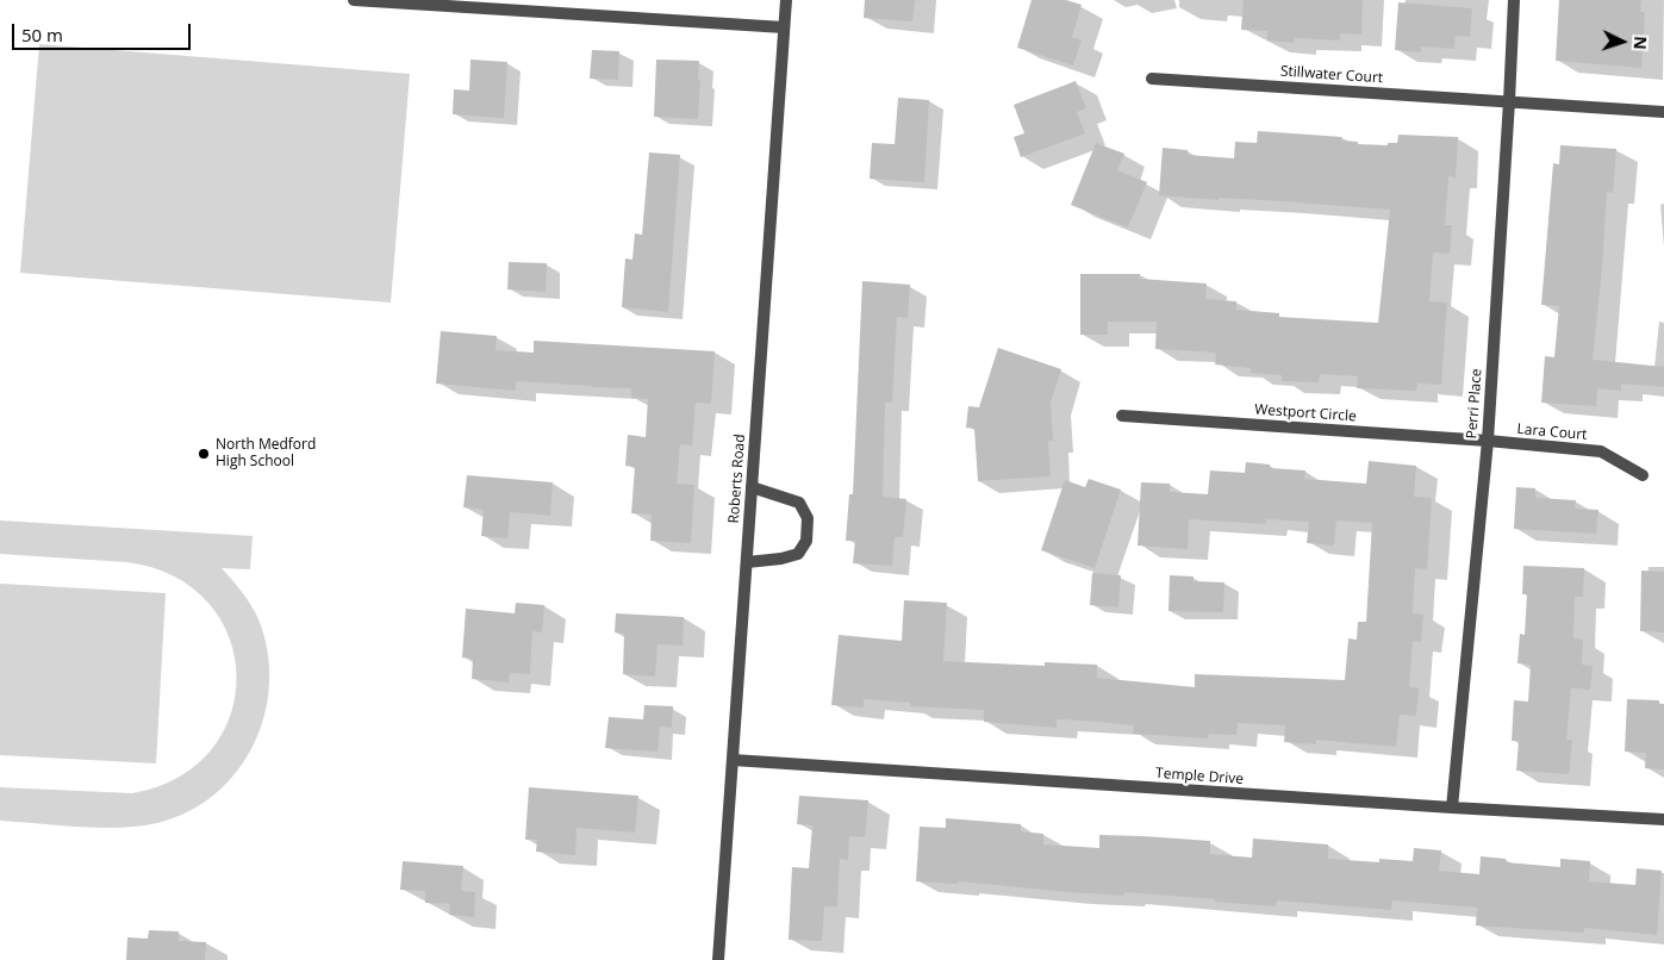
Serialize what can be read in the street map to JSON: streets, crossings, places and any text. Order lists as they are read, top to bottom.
{
  "streets": {
    "street": [
      "Stillwater Court",
      "Perri Place",
      "Westport Circle",
      "Lara Court",
      "Roberts Road",
      "Temple Drive"
    ]
  },
  "crossings": [
    ["Stillwater Court", "Perri Place"],
    ["Perri Place", "Westport Circle"],
    ["Perri Place", "Lara Court"],
    ["Perri Place", "Temple Drive"],
    ["Westport Circle", "Lara Court"],
    ["Roberts Road", "Temple Drive"]
  ],
  "places": ["North Medford High School"],
  "scale_bar": "50 m",
  "north": "right"
}
